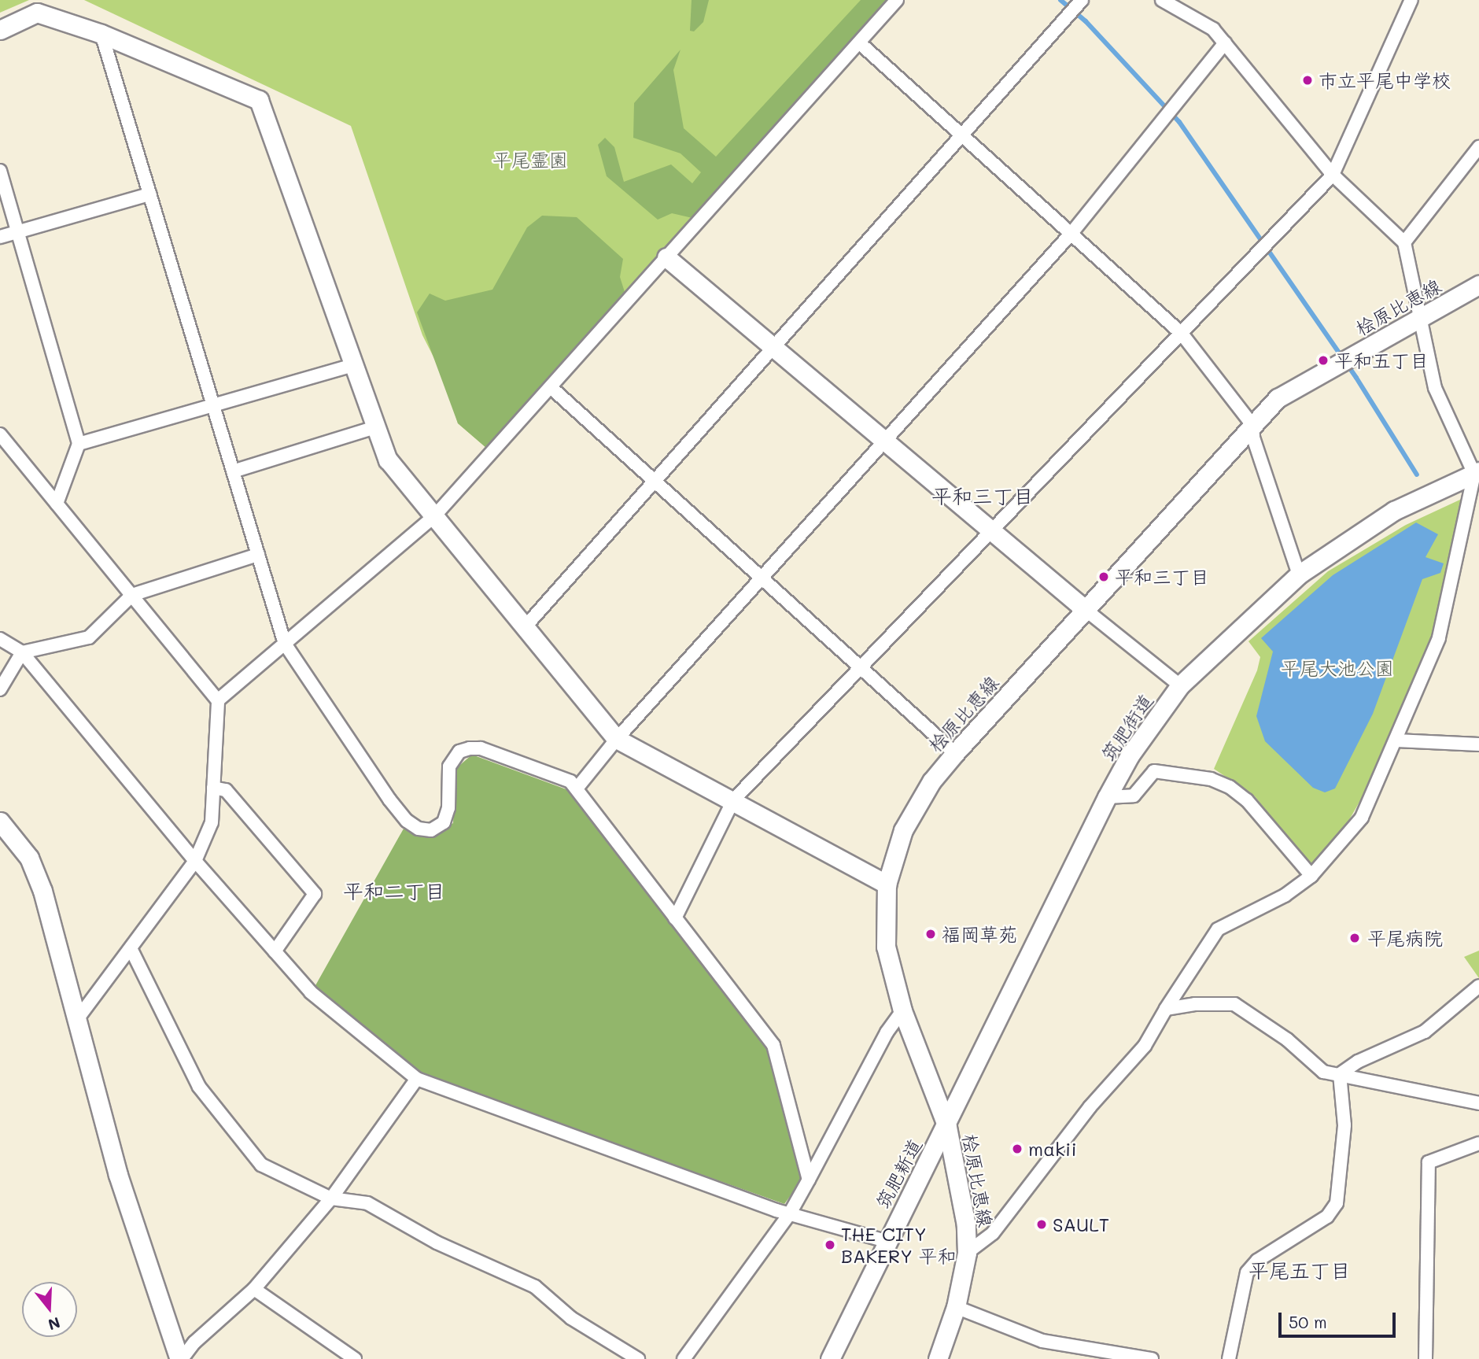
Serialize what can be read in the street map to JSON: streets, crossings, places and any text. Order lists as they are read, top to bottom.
{
  "streets": {
    "street": ["桧原比恵線", "筑肥街道", "筑肥新道"]
  },
  "crossings": [
    ["桧原比恵線", "筑肥街道"],
    ["桧原比恵線", "筑肥新道"],
    ["筑肥街道", "筑肥新道"]
  ],
  "districts": ["平和三丁目", "平和二丁目", "平尾五丁目"],
  "parks": ["平尾霊園", "平尾大池公園"],
  "places": [
    "市立平尾中学校",
    "平和五丁目",
    "平和三丁目",
    "福岡草苑",
    "平尾病院",
    "makii",
    "SAULT",
    "THE CITY BAKERY 平和"
  ],
  "scale_bar": "50 m",
  "north": "bottom"
}
